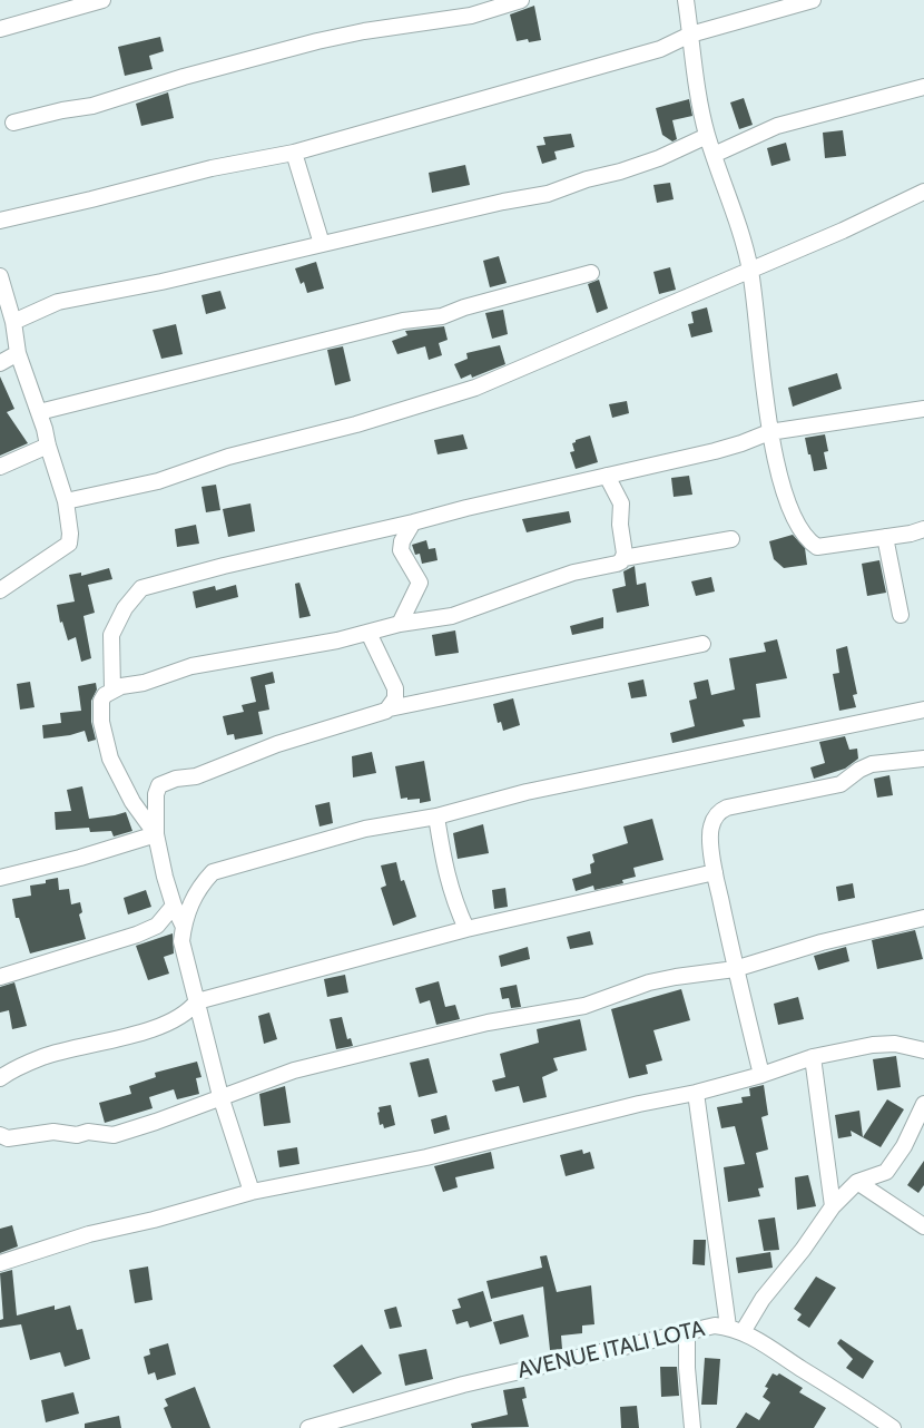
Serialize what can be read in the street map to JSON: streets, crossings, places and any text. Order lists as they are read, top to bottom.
{
  "streets": {
    "street": ["AVENUE ITALI LOTA"]
  }
}
